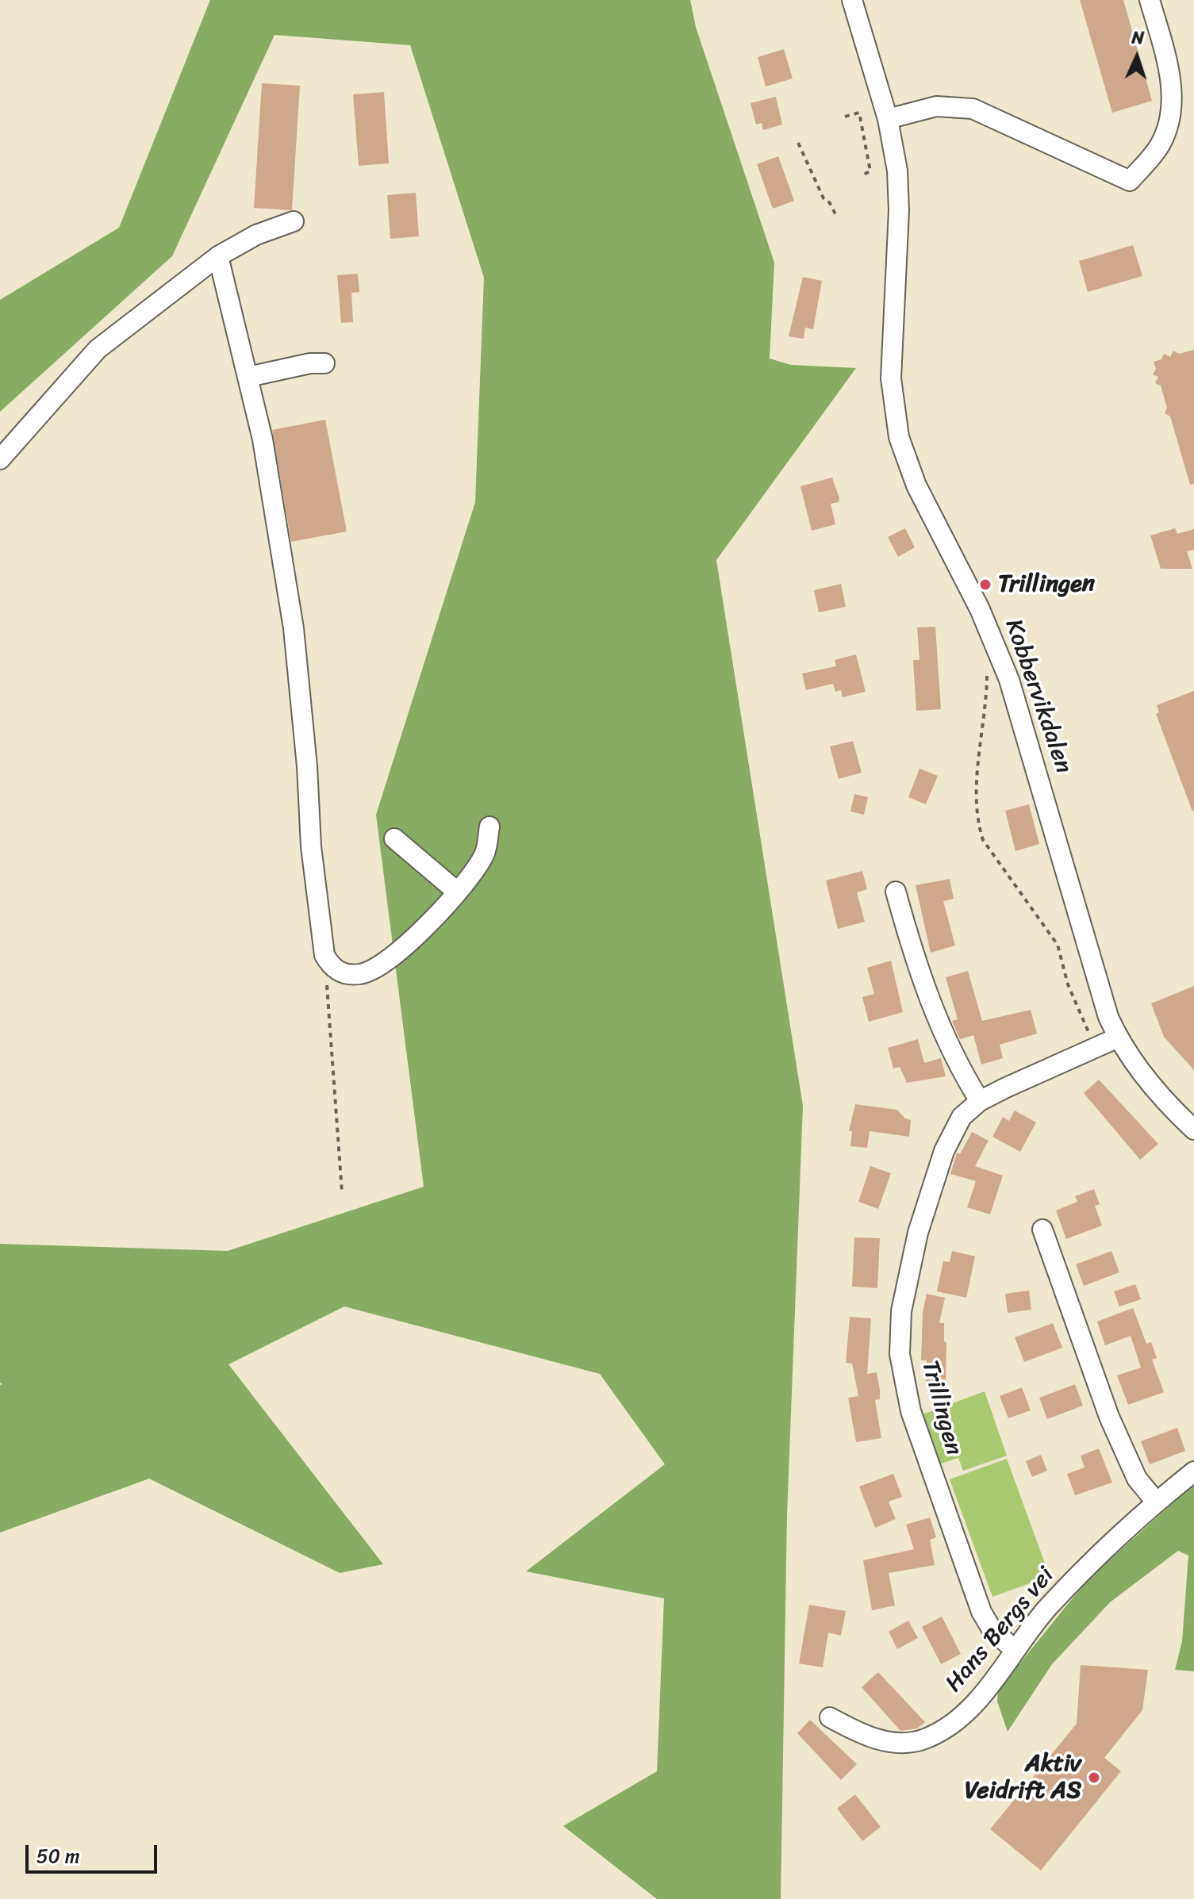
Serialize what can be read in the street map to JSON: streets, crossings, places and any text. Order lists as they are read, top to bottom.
{
  "streets": {
    "street": ["Kobbervikdalen", "Trillingen", "Hans Bergs vei"]
  },
  "crossings": [
    ["Kobbervikdalen", "Trillingen"],
    ["Trillingen", "Hans Bergs vei"]
  ],
  "places": ["Trillingen", "Aktiv Veidrift AS"],
  "scale_bar": "50 m",
  "north": "top"
}
